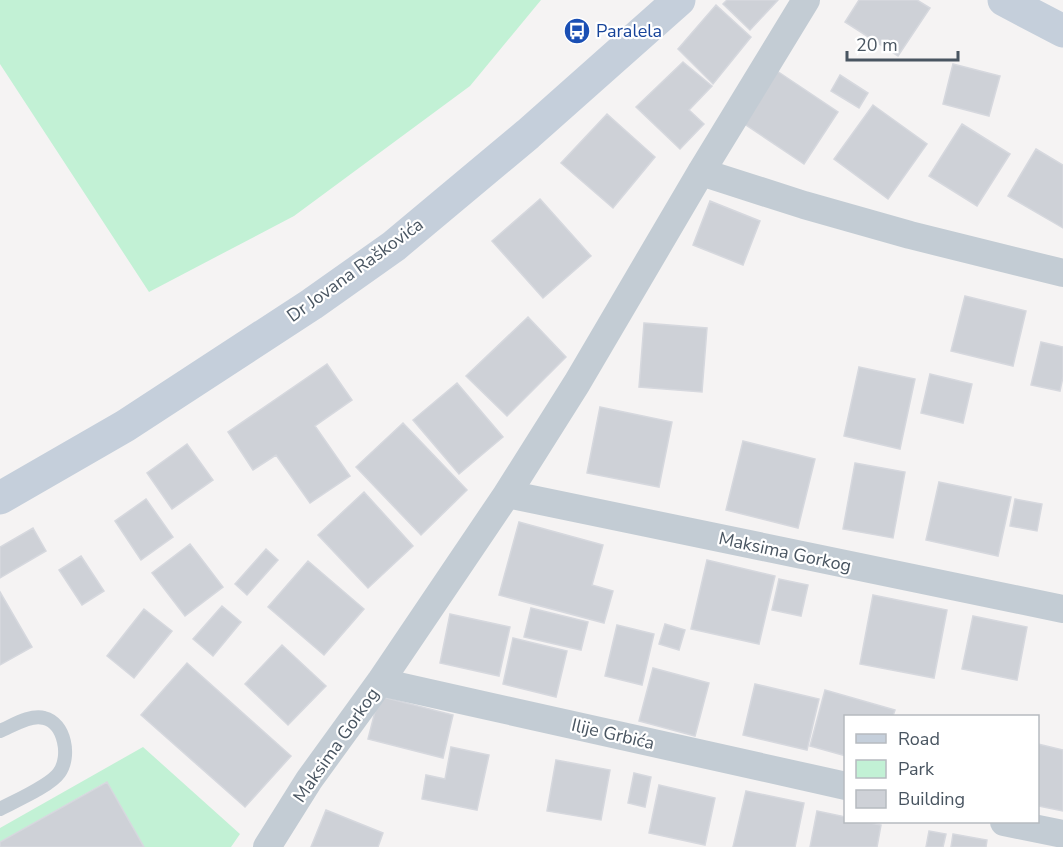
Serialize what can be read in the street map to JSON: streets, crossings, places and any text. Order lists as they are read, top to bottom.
{
  "streets": {
    "street": ["Dr Jovana Raškovića", "Maksima Gorkog", "Ilije Grbića"]
  },
  "crossings": [
    ["Maksima Gorkog", "Ilije Grbića"]
  ],
  "places": {
    "bus stop": ["Paralela"]
  },
  "legend": ["Road", "Park", "Building"],
  "scale_bar": "20 m"
}
